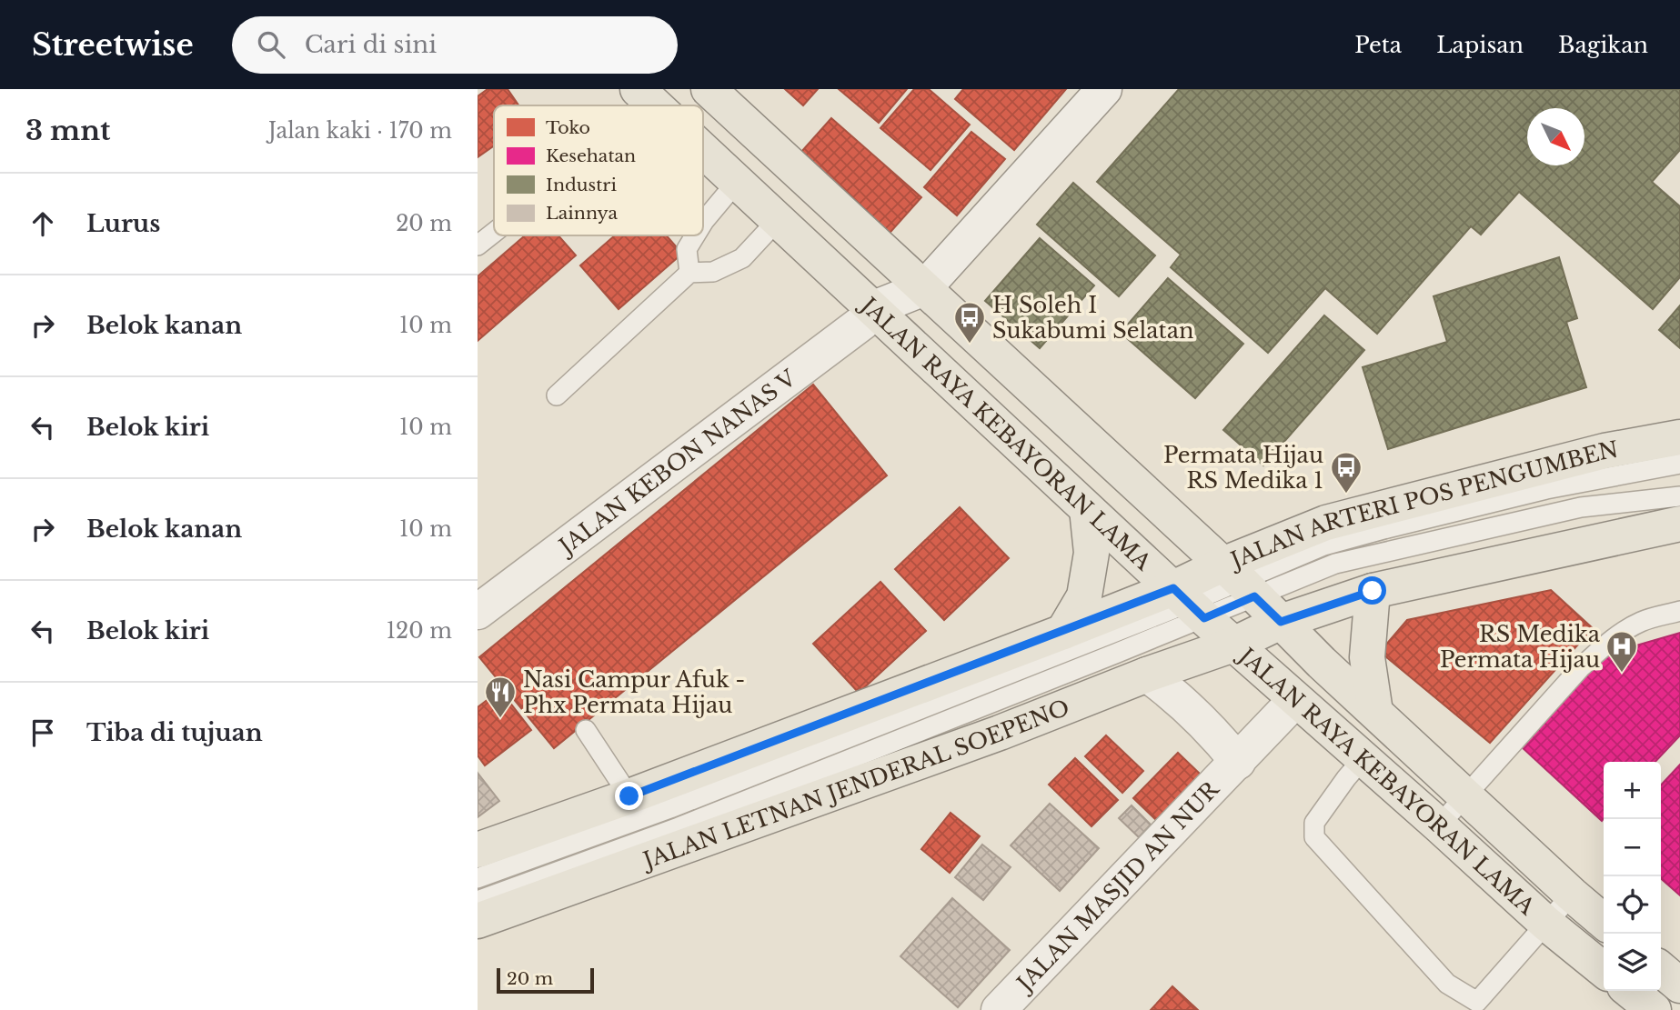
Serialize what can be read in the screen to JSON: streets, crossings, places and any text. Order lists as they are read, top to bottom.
{
  "streets": {
    "main road": ["JALAN RAYA KEBAYORAN LAMA", "JALAN ARTERI POS PENGUMBEN", "JALAN LETNAN JENDERAL SOEPENO"],
    "street": ["JALAN KEBON NANAS V", "JALAN MASJID AN NUR"]
  },
  "crossings": [
    ["JALAN RAYA KEBAYORAN LAMA", "JALAN KEBON NANAS V"],
    ["JALAN RAYA KEBAYORAN LAMA", "JALAN ARTERI POS PENGUMBEN"],
    ["JALAN RAYA KEBAYORAN LAMA", "JALAN LETNAN JENDERAL SOEPENO"],
    ["JALAN RAYA KEBAYORAN LAMA", "JALAN MASJID AN NUR"],
    ["JALAN LETNAN JENDERAL SOEPENO", "JALAN MASJID AN NUR"]
  ],
  "places": {
    "bus stop": ["H Soleh I Sukabumi Selatan", "Permata Hijau RS Medika 1"],
    "hospital": ["RS Medika Permata Hijau"],
    "restaurant": ["Nasi Campur Afuk - Phx Permata Hijau"]
  },
  "legend": [
    "Toko",
    "Kesehatan",
    "Industri",
    "Lainnya"
  ],
  "scale_bar": "20 m",
  "north": "bottom right",
  "page": {
    "header": "Streetwise",
    "search": "Cari di sini",
    "nav": ["Peta", "Lapisan", "Bagikan"],
    "heading": ["3 mnt", "Jalan kaki · 170 m"],
    "list": [
      ["Lurus", "20 m"],
      ["Belok kanan", "10 m"],
      ["Belok kiri", "10 m"],
      ["Belok kanan", "10 m"],
      ["Belok kiri", "120 m"],
      "Tiba di tujuan"
    ],
    "map_buttons": ["+", "−"],
    "scale": "20 m"
  }
}
